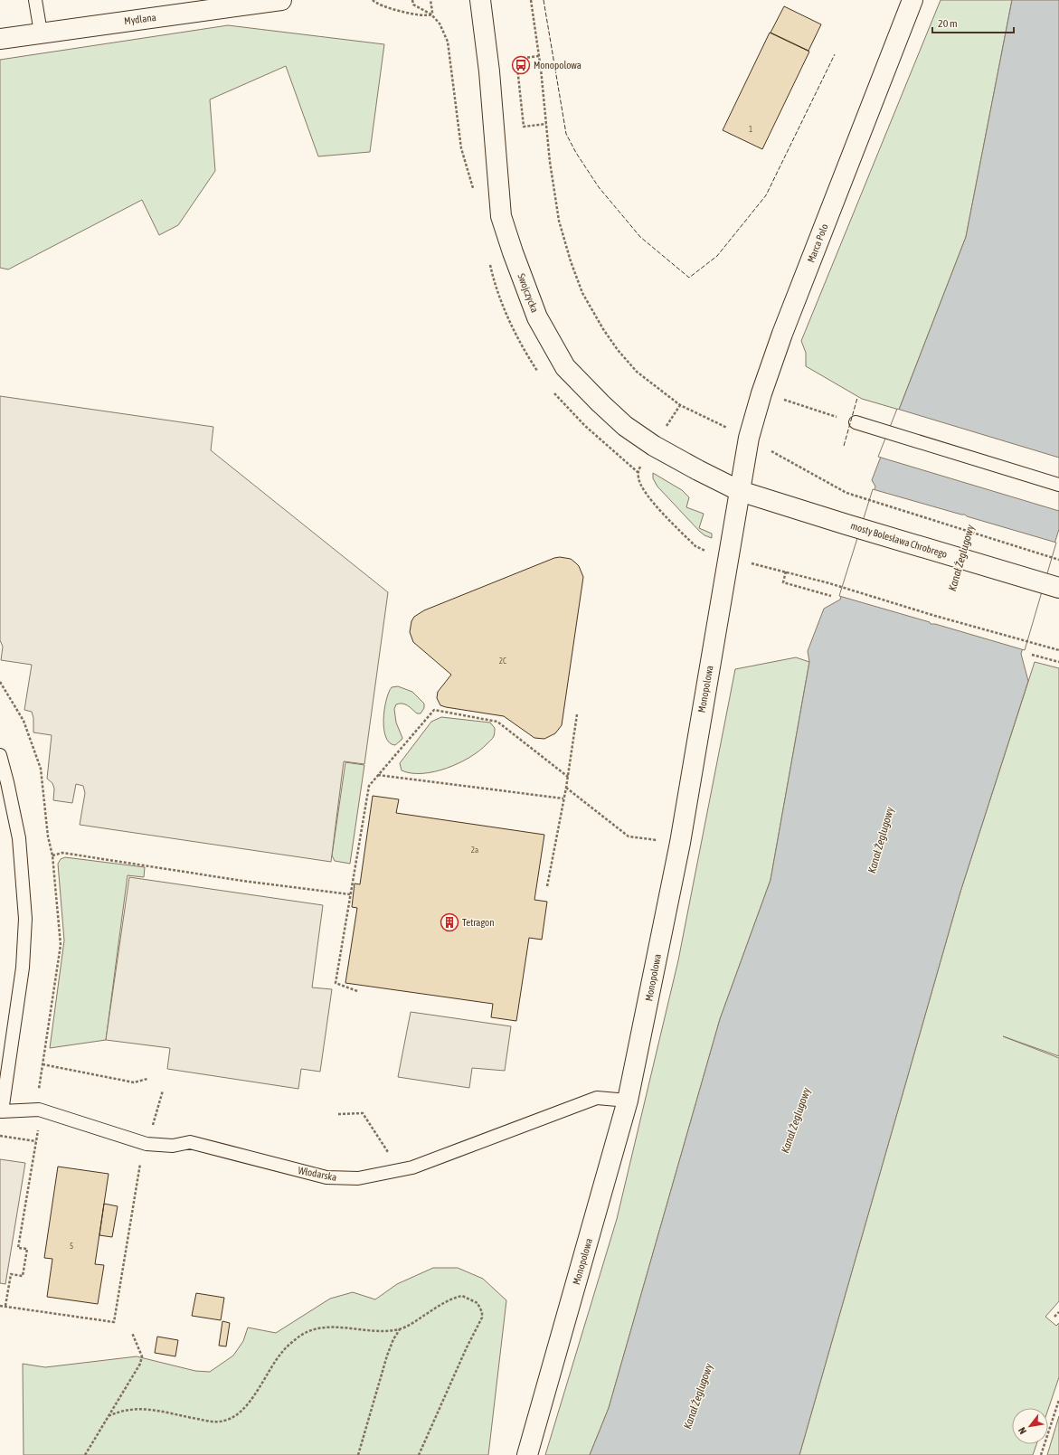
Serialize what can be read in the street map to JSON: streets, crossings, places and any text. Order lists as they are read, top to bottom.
{
  "streets": {
    "street": [
      "Mydlana",
      "Marca Polo",
      "Swojczycka",
      "mosty Bolesława Chrobrego",
      "Monopolowa"
    ],
    "lane": ["Włodarska"]
  },
  "crossings": [
    ["Marca Polo", "Swojczycka"],
    ["Marca Polo", "mosty Bolesława Chrobrego"],
    ["Marca Polo", "Monopolowa"],
    ["Swojczycka", "mosty Bolesława Chrobrego"],
    ["Swojczycka", "Monopolowa"],
    ["mosty Bolesława Chrobrego", "Monopolowa"],
    ["Monopolowa", "Włodarska"]
  ],
  "water": ["Kanał Żeglugowy"],
  "places": {
    "bus stop": ["Monopolowa"],
    "building": ["Tetragon"]
  },
  "house_numbers": [
    "1",
    "2C",
    "2a",
    "5"
  ],
  "scale_bar": "20 m",
  "north": "bottom left"
}
